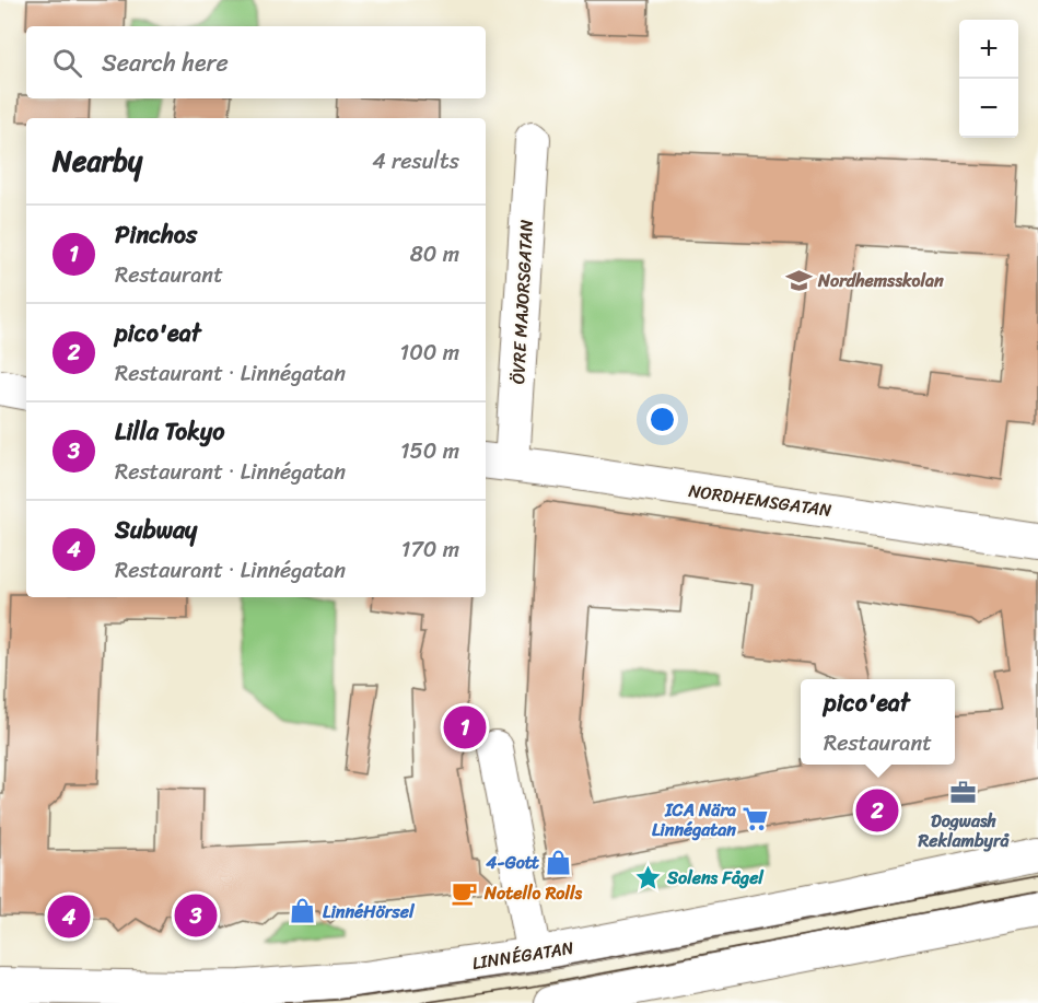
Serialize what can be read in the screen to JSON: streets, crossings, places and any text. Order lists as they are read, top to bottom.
{
  "streets": {
    "street": ["ÖVRE MAJORSGATAN", "NORDHEMSGATAN", "LINNÉGATAN"]
  },
  "crossings": [
    ["ÖVRE MAJORSGATAN", "NORDHEMSGATAN"]
  ],
  "places": {
    "school or university": ["Nordhemsskolan"],
    "office": ["Dogwash Reklambyrå"],
    "supermarket": ["ICA Nära Linnégatan"],
    "shop": ["4-Gott", "LinnéHörsel"],
    "place": ["Solens Fågel"],
    "cafe": ["Notello Rolls"]
  },
  "page": {
    "map_buttons": ["+", "−"],
    "search": "Search here",
    "heading": ["Nearby", "4 results"],
    "list": [
      {
        "mark": "1",
        "name": "Pinchos",
        "note": "Restaurant",
        "value": "80 m"
      },
      {
        "mark": "2",
        "name": "pico'eat",
        "note": "Restaurant · Linnégatan",
        "value": "100 m"
      },
      {
        "mark": "3",
        "name": "Lilla Tokyo",
        "note": "Restaurant · Linnégatan",
        "value": "150 m"
      },
      {
        "mark": "4",
        "name": "Subway",
        "note": "Restaurant · Linnégatan",
        "value": "170 m"
      }
    ],
    "popup": ["pico'eat", "Restaurant"],
    "pins": [
      "1",
      "2",
      "3",
      "4"
    ]
  }
}
